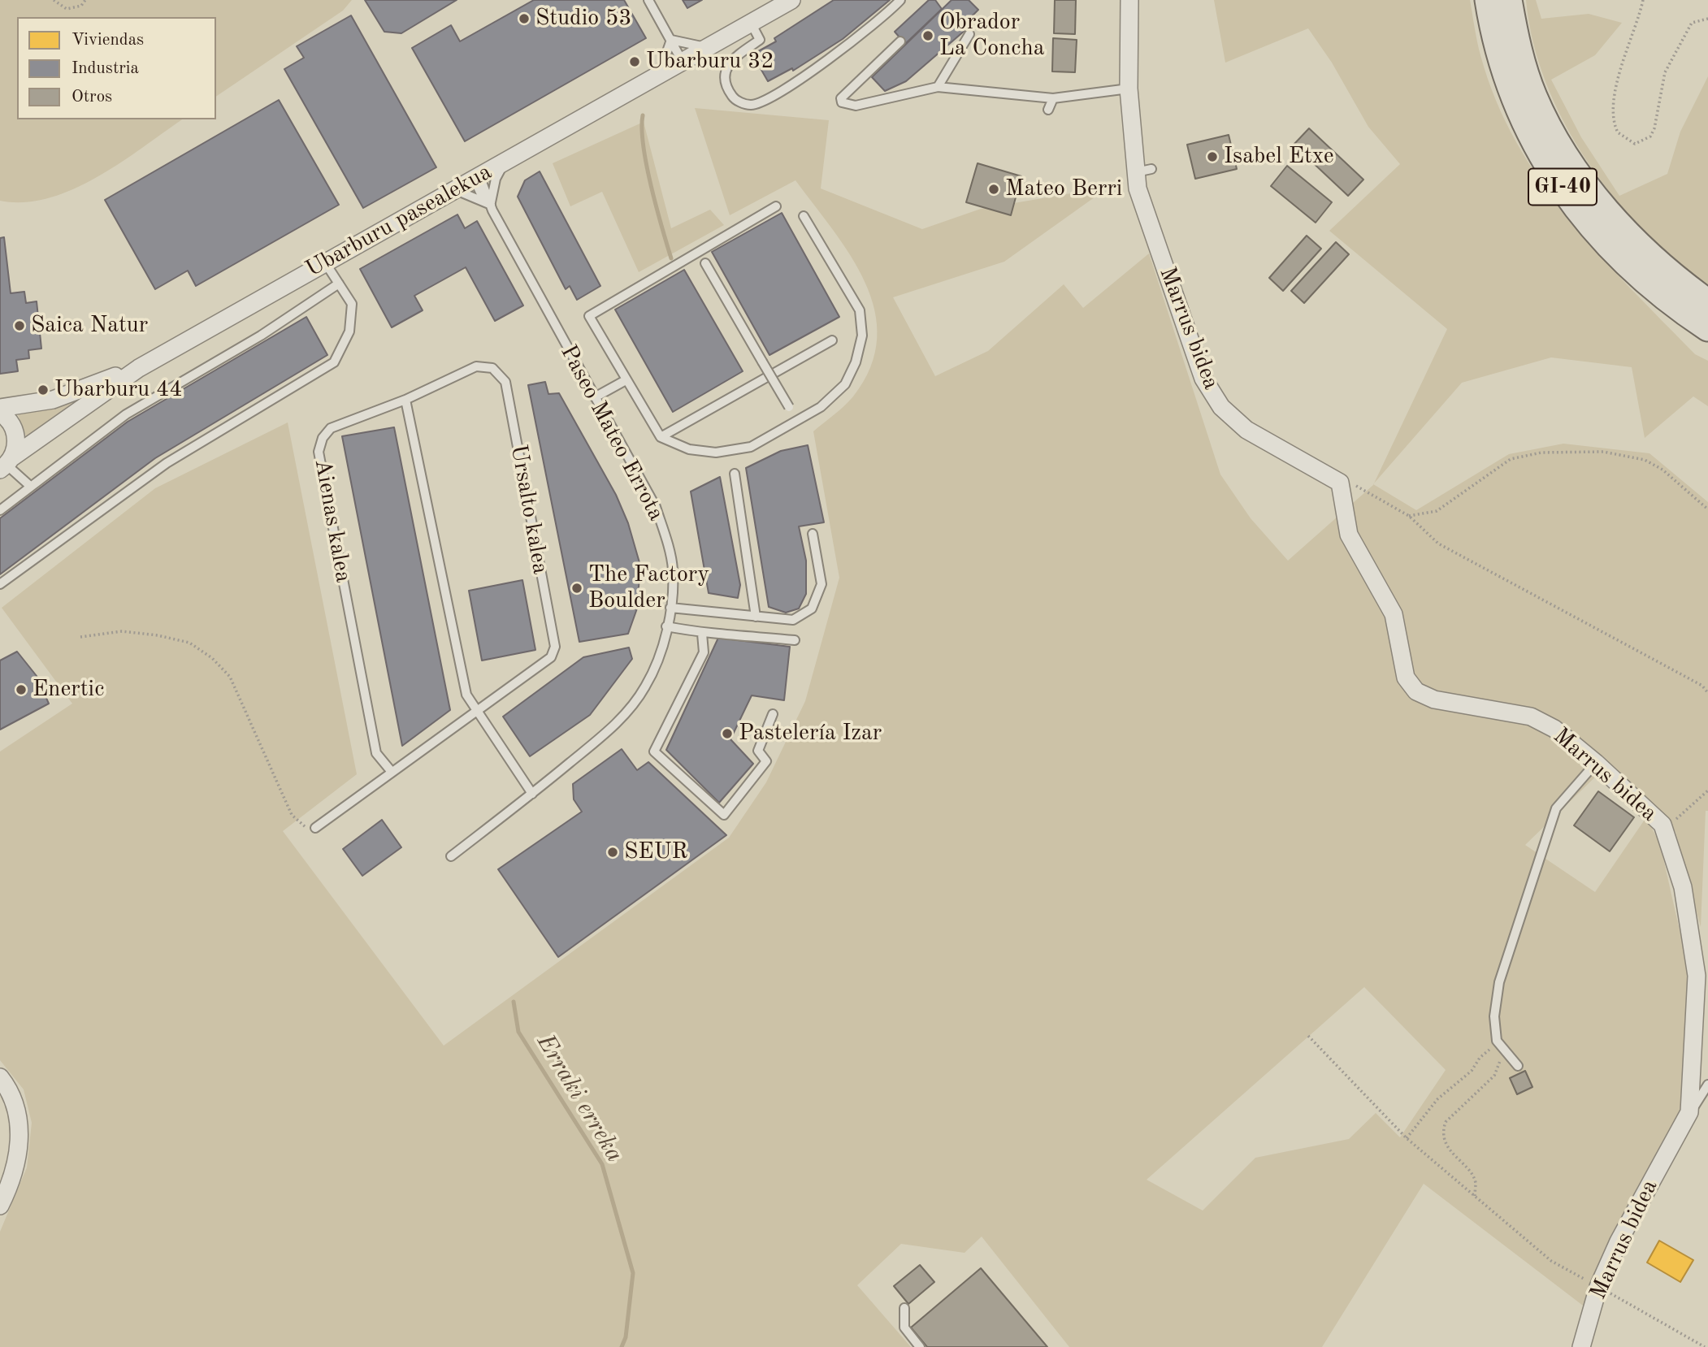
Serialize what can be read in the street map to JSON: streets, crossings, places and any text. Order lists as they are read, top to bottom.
{
  "streets": {
    "main road": ["GI-40"],
    "street": ["Ubarburu pasealekua", "Marrus bidea"],
    "lane": ["Paseo Mateo Errota", "Ursalto kalea", "Aienas kalea"]
  },
  "crossings": [
    ["Ubarburu pasealekua", "Paseo Mateo Errota"],
    ["Ursalto kalea", "Aienas kalea"]
  ],
  "water": ["Erraki erreka"],
  "places": [
    "Studio 53",
    "Obrador La Concha",
    "Ubarburu 32",
    "Isabel Etxe",
    "Mateo Berri",
    "Saica Natur",
    "Ubarburu 44",
    "The Factory Boulder",
    "Enertic",
    "Pastelería Izar",
    "SEUR"
  ],
  "legend": ["Viviendas", "Industria", "Otros"]
}
